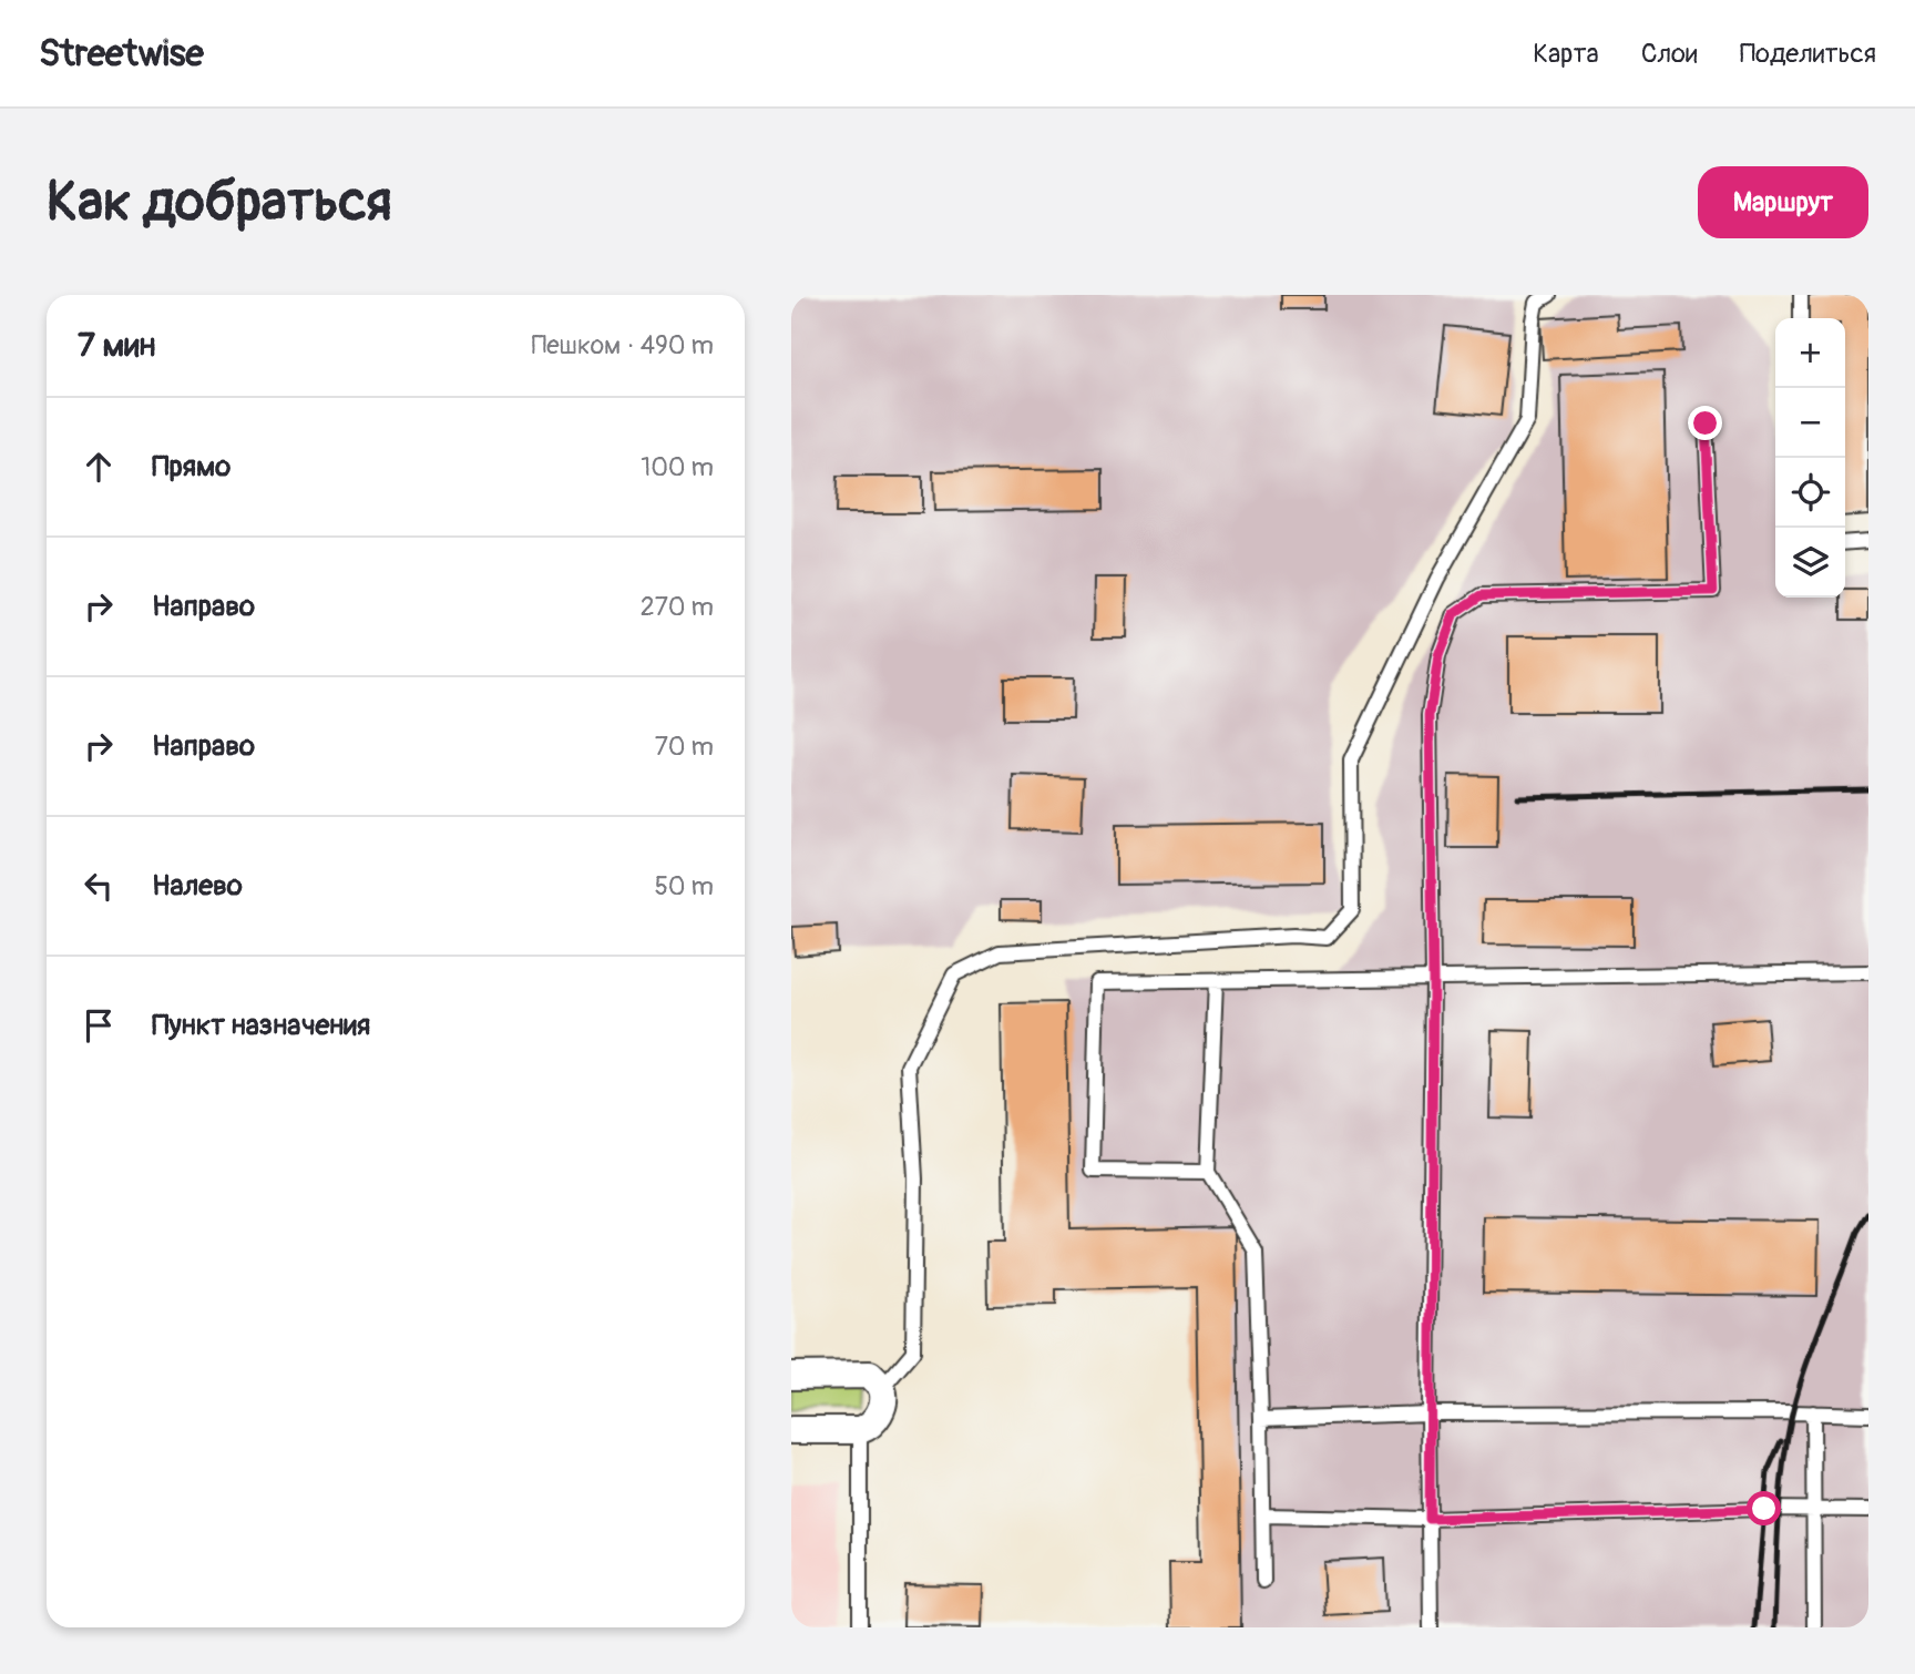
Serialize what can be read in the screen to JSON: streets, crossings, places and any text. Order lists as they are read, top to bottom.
{
  "page": {
    "header": "Streetwise",
    "nav": ["Карта", "Слои", "Поделиться"],
    "buttons": "Маршрут",
    "title": "Как добраться",
    "heading": ["7 мин", "Пешком · 490 m"],
    "map_buttons": ["+", "−"],
    "list": [
      ["Прямо", "100 m"],
      ["Направо", "270 m"],
      ["Направо", "70 m"],
      ["Налево", "50 m"],
      "Пункт назначения"
    ]
  }
}
